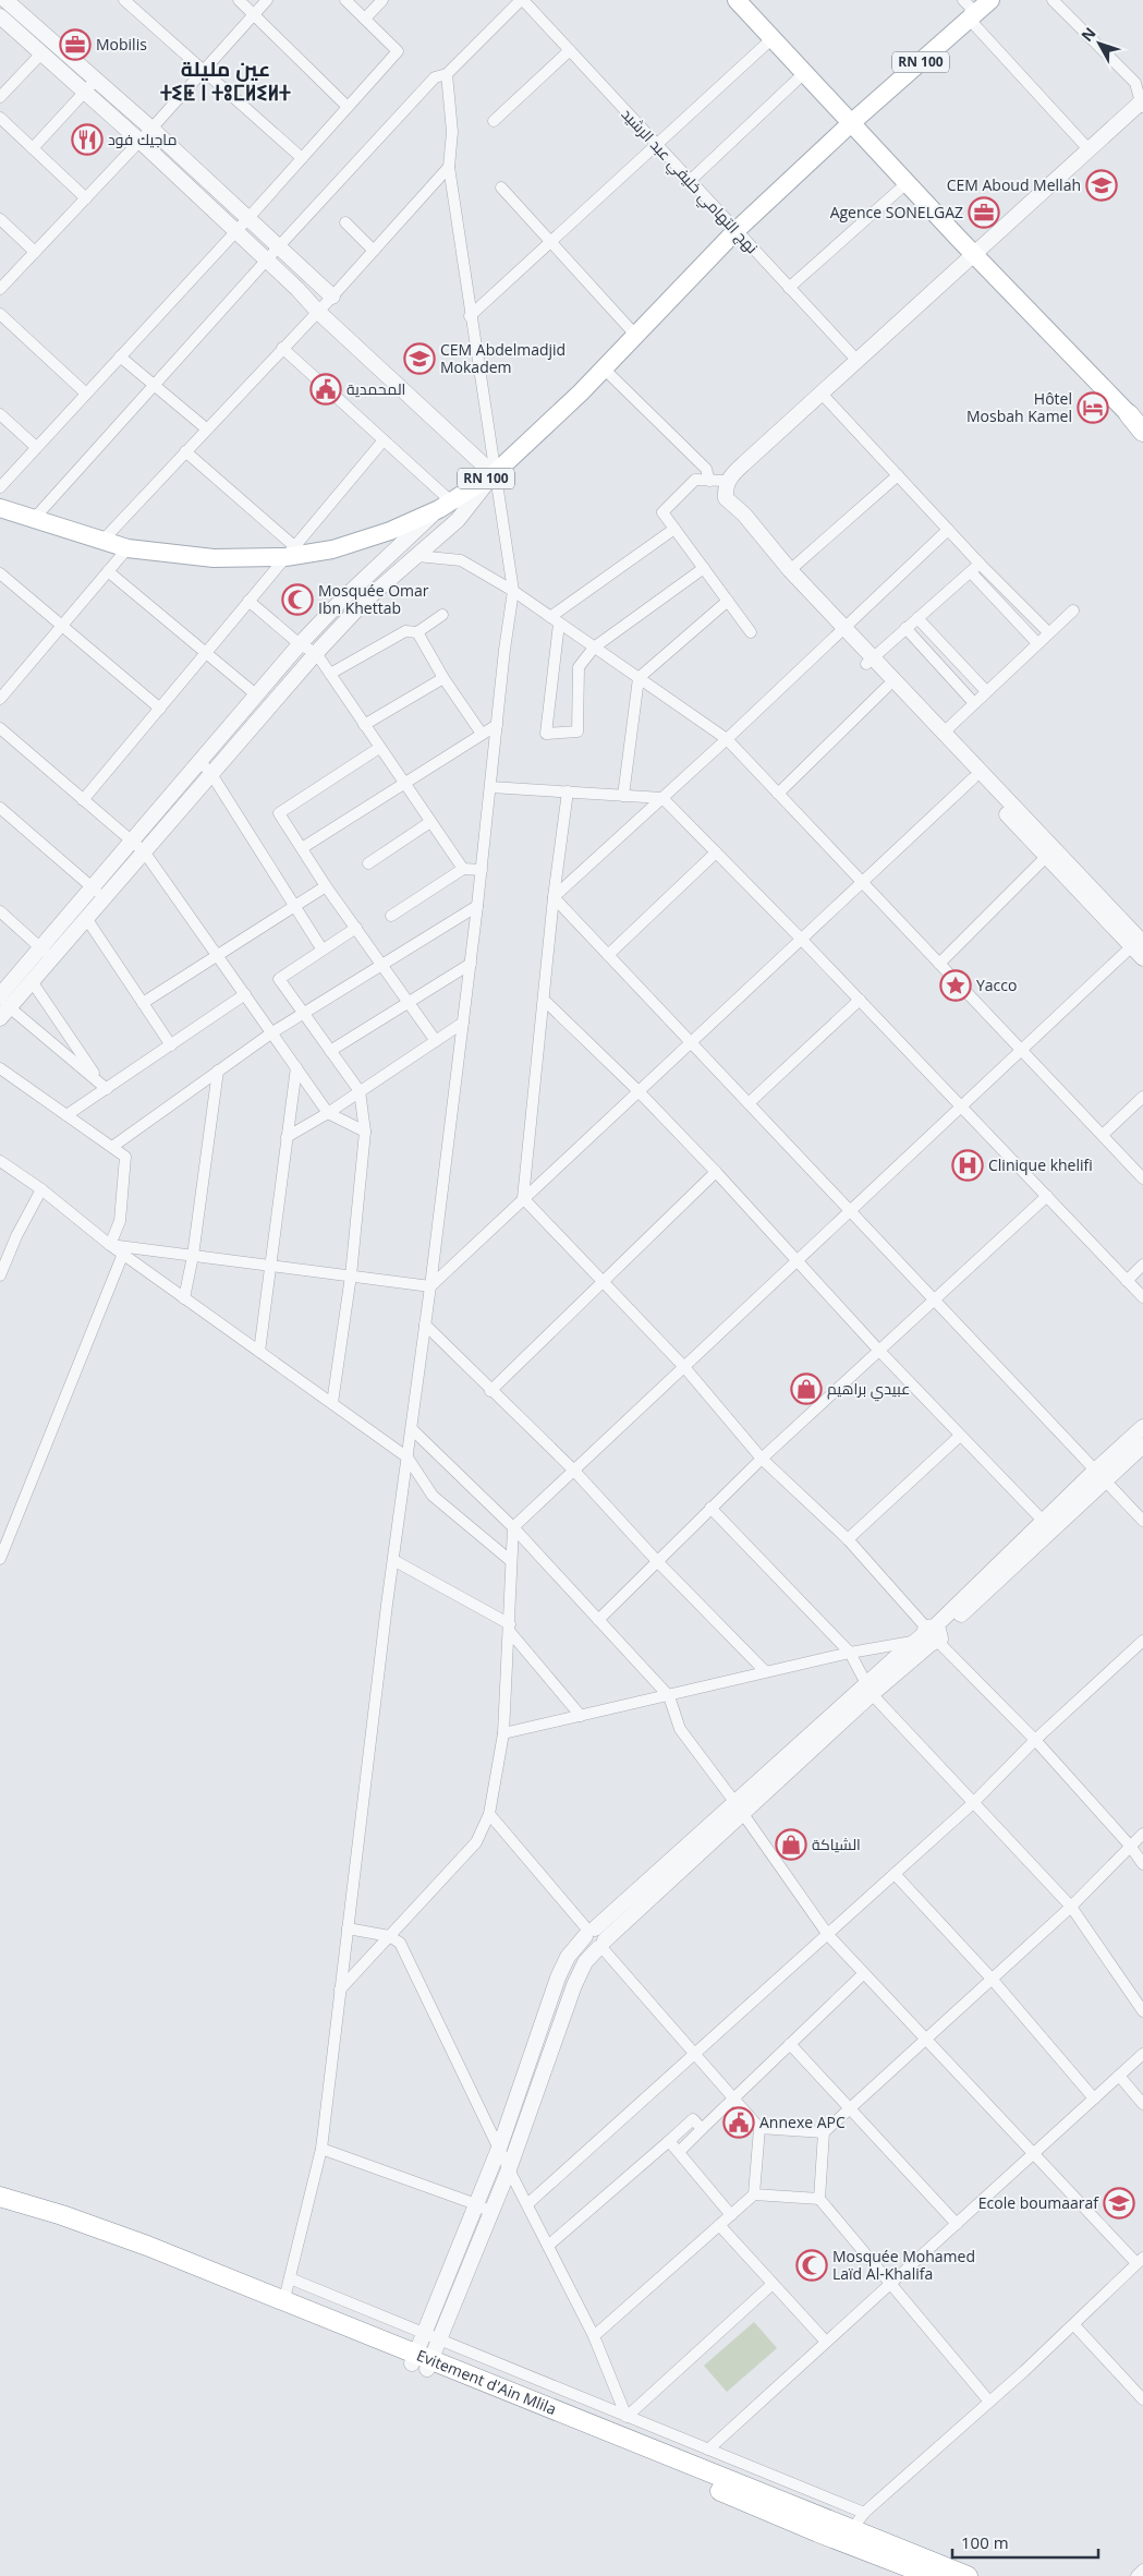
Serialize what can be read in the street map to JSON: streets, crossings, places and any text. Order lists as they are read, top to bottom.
{
  "streets": {
    "highway": ["Evitement d'Ain Mlila"],
    "main road": ["RN 100"],
    "street": ["نهج التهامي خليفي عبد الرشيد"]
  },
  "crossings": [
    ["RN 100", "نهج التهامي خليفي عبد الرشيد"]
  ],
  "districts": ["عين مليلة ⵜⵉⵟ ⵏ ⵜⵓⵎⵍⵉⵍⵜ"],
  "places": {
    "office": ["Mobilis", "Agence SONELGAZ"],
    "restaurant": ["ماجيك فود"],
    "school or university": ["CEM Aboud Mellah", "CEM Abdelmadjid Mokadem", "Ecole boumaaraf"],
    "public building": ["المحمدية", "Annexe APC"],
    "hotel": ["Hôtel Mosbah Kamel"],
    "mosque": ["Mosquée Omar Ibn Khettab", "Mosquée Mohamed Laïd Al-Khalifa"],
    "place": ["Yacco"],
    "hospital": ["Clinique khelifi"],
    "shop": ["عبيدي براهيم", "الشياكة"]
  },
  "scale_bar": "100 m",
  "north": "top left"
}
